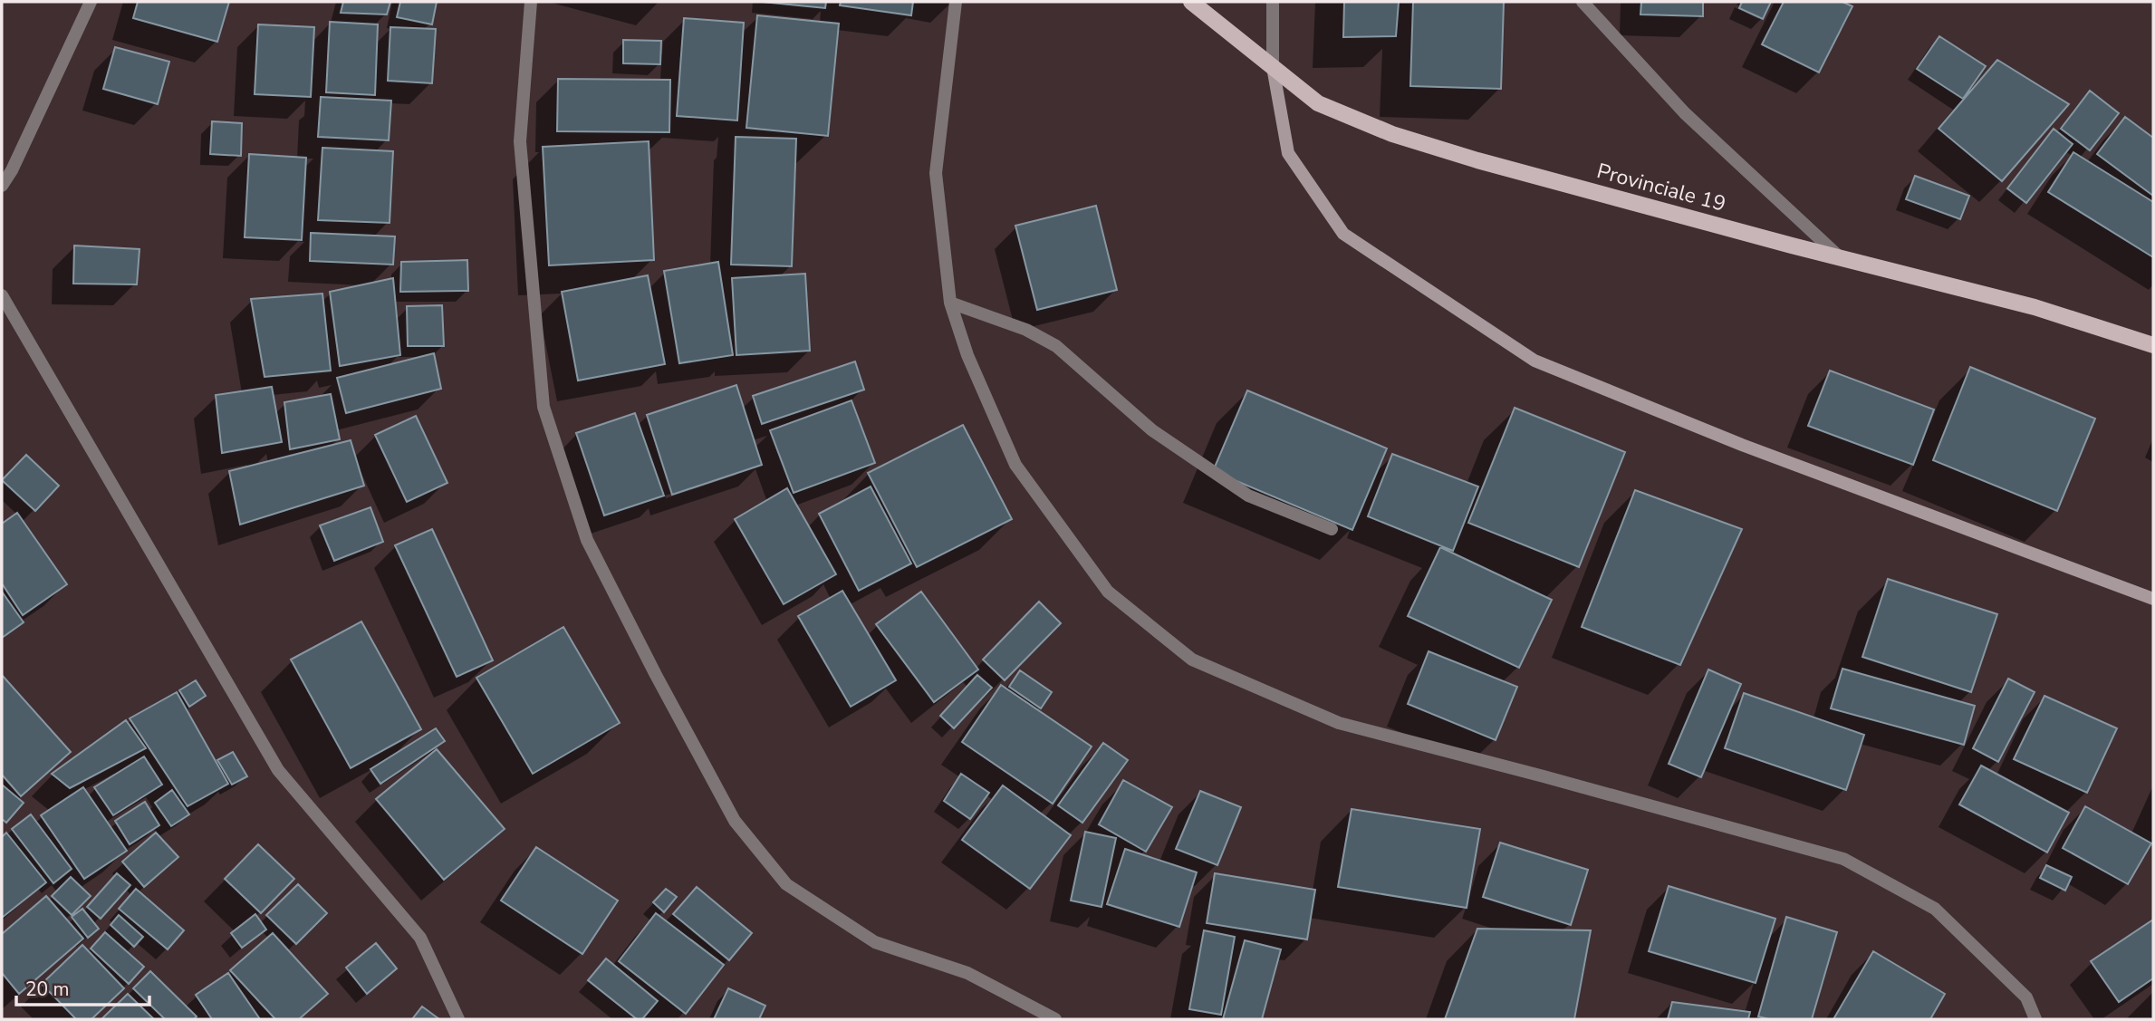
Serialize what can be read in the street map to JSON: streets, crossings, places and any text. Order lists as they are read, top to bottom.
{
  "streets": {
    "main road": ["Provinciale 19"]
  },
  "scale_bar": "20 m"
}
